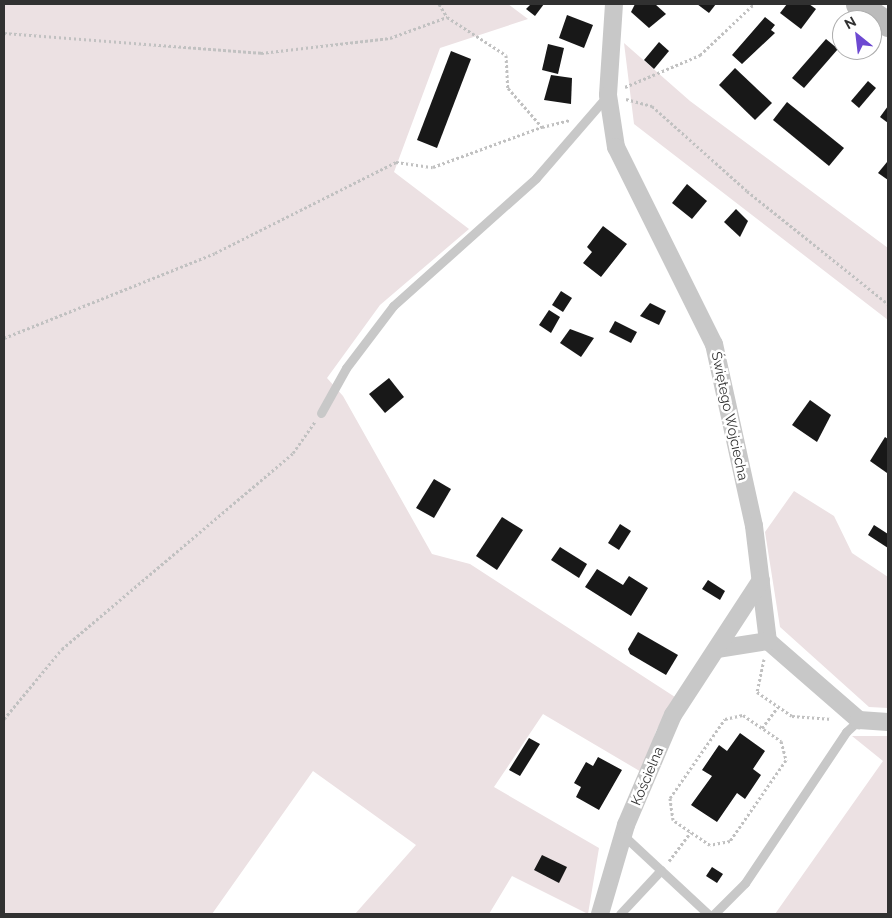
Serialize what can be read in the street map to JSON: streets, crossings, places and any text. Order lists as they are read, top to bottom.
{
  "streets": {
    "street": ["Świętego Wojciecha", "Kościelna"]
  },
  "crossings": [
    ["Świętego Wojciecha", "Kościelna"]
  ],
  "north": "top left"
}
